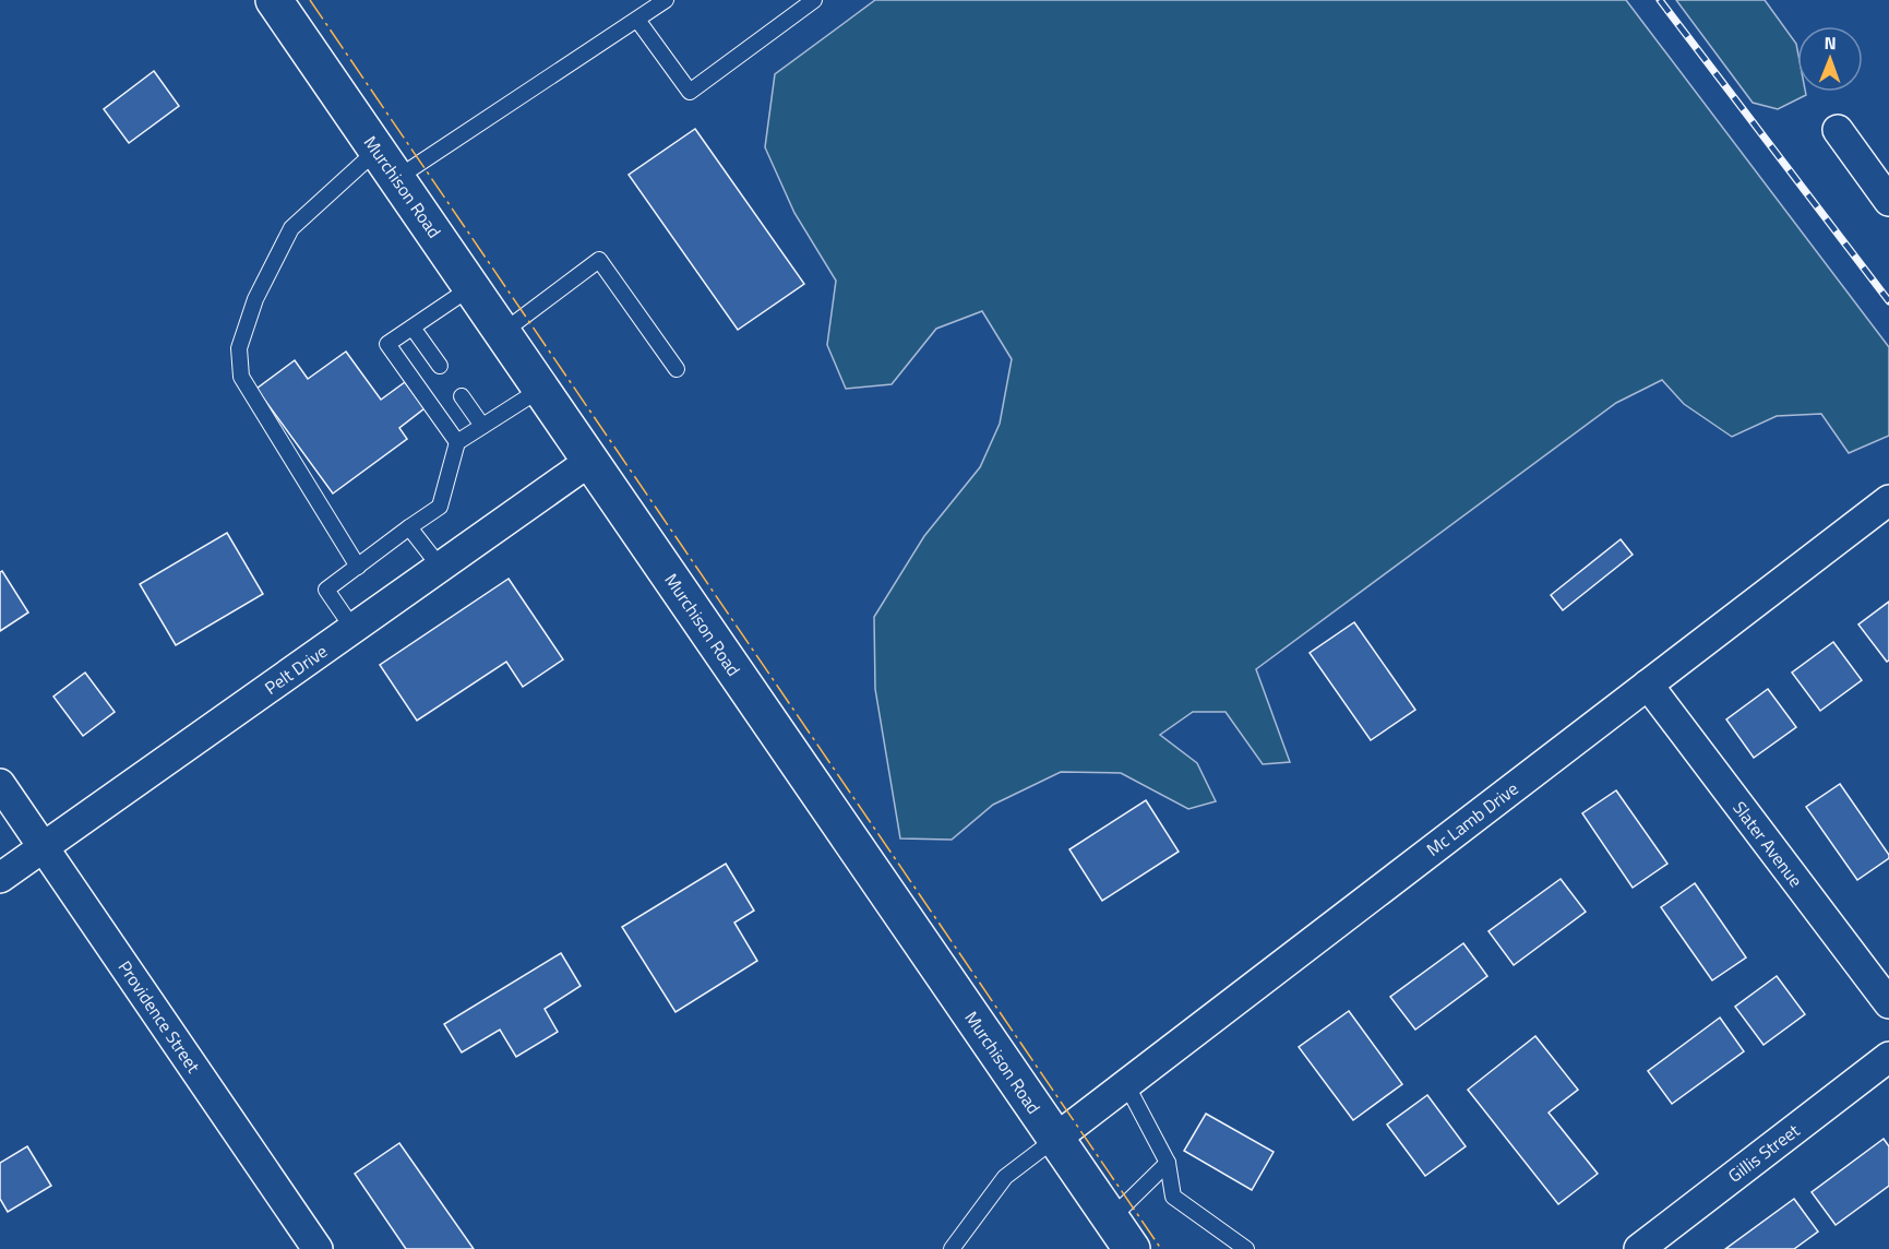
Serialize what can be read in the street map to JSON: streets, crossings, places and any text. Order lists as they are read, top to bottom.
{
  "streets": {
    "main road": ["Murchison Road"],
    "street": [
      "Pelt Drive",
      "Mc Lamb Drive",
      "Slater Avenue",
      "Providence Street",
      "Gillis Street"
    ]
  },
  "crossings": [
    ["Murchison Road", "Pelt Drive"],
    ["Murchison Road", "Mc Lamb Drive"],
    ["Pelt Drive", "Providence Street"],
    ["Mc Lamb Drive", "Slater Avenue"]
  ],
  "north": "top"
}
